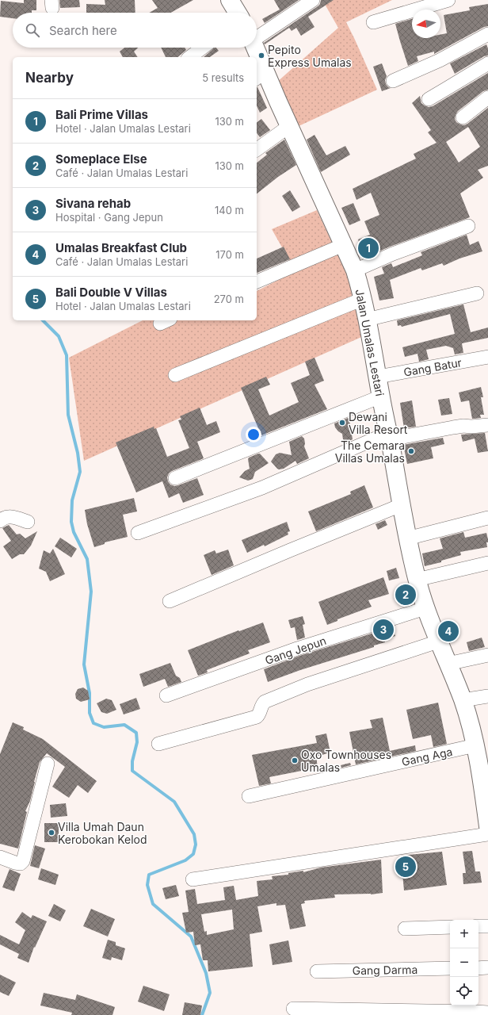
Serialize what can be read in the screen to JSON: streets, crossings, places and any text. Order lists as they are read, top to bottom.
{
  "streets": {
    "street": [
      "Jalan Umalas Lestari",
      "Gang Batur",
      "Gang Jepun",
      "Gang Aga",
      "Gang Darma"
    ]
  },
  "crossings": [
    ["Jalan Umalas Lestari", "Gang Batur"],
    ["Jalan Umalas Lestari", "Gang Jepun"],
    ["Jalan Umalas Lestari", "Gang Aga"]
  ],
  "places": [
    "Pepito Express Umalas",
    "Dewani Villa Resort",
    "The Cemara Villas Umalas",
    "Oxo Townhouses Umalas",
    "Villa Umah Daun Kerobokan Kelod"
  ],
  "north": "left",
  "page": {
    "search": "Search here",
    "heading": ["Nearby", "5 results"],
    "list": [
      {
        "mark": "1",
        "name": "Bali Prime Villas",
        "note": "Hotel · Jalan Umalas Lestari",
        "value": "130 m"
      },
      {
        "mark": "2",
        "name": "Someplace Else",
        "note": "Café · Jalan Umalas Lestari",
        "value": "130 m"
      },
      {
        "mark": "3",
        "name": "Sivana rehab",
        "note": "Hospital · Gang Jepun",
        "value": "140 m"
      },
      {
        "mark": "4",
        "name": "Umalas Breakfast Club",
        "note": "Café · Jalan Umalas Lestari",
        "value": "170 m"
      },
      {
        "mark": "5",
        "name": "Bali Double V Villas",
        "note": "Hotel · Jalan Umalas Lestari",
        "value": "270 m"
      }
    ],
    "pins": [
      "1",
      "2",
      "3",
      "4",
      "5"
    ],
    "map_buttons": ["+", "−"]
  }
}
